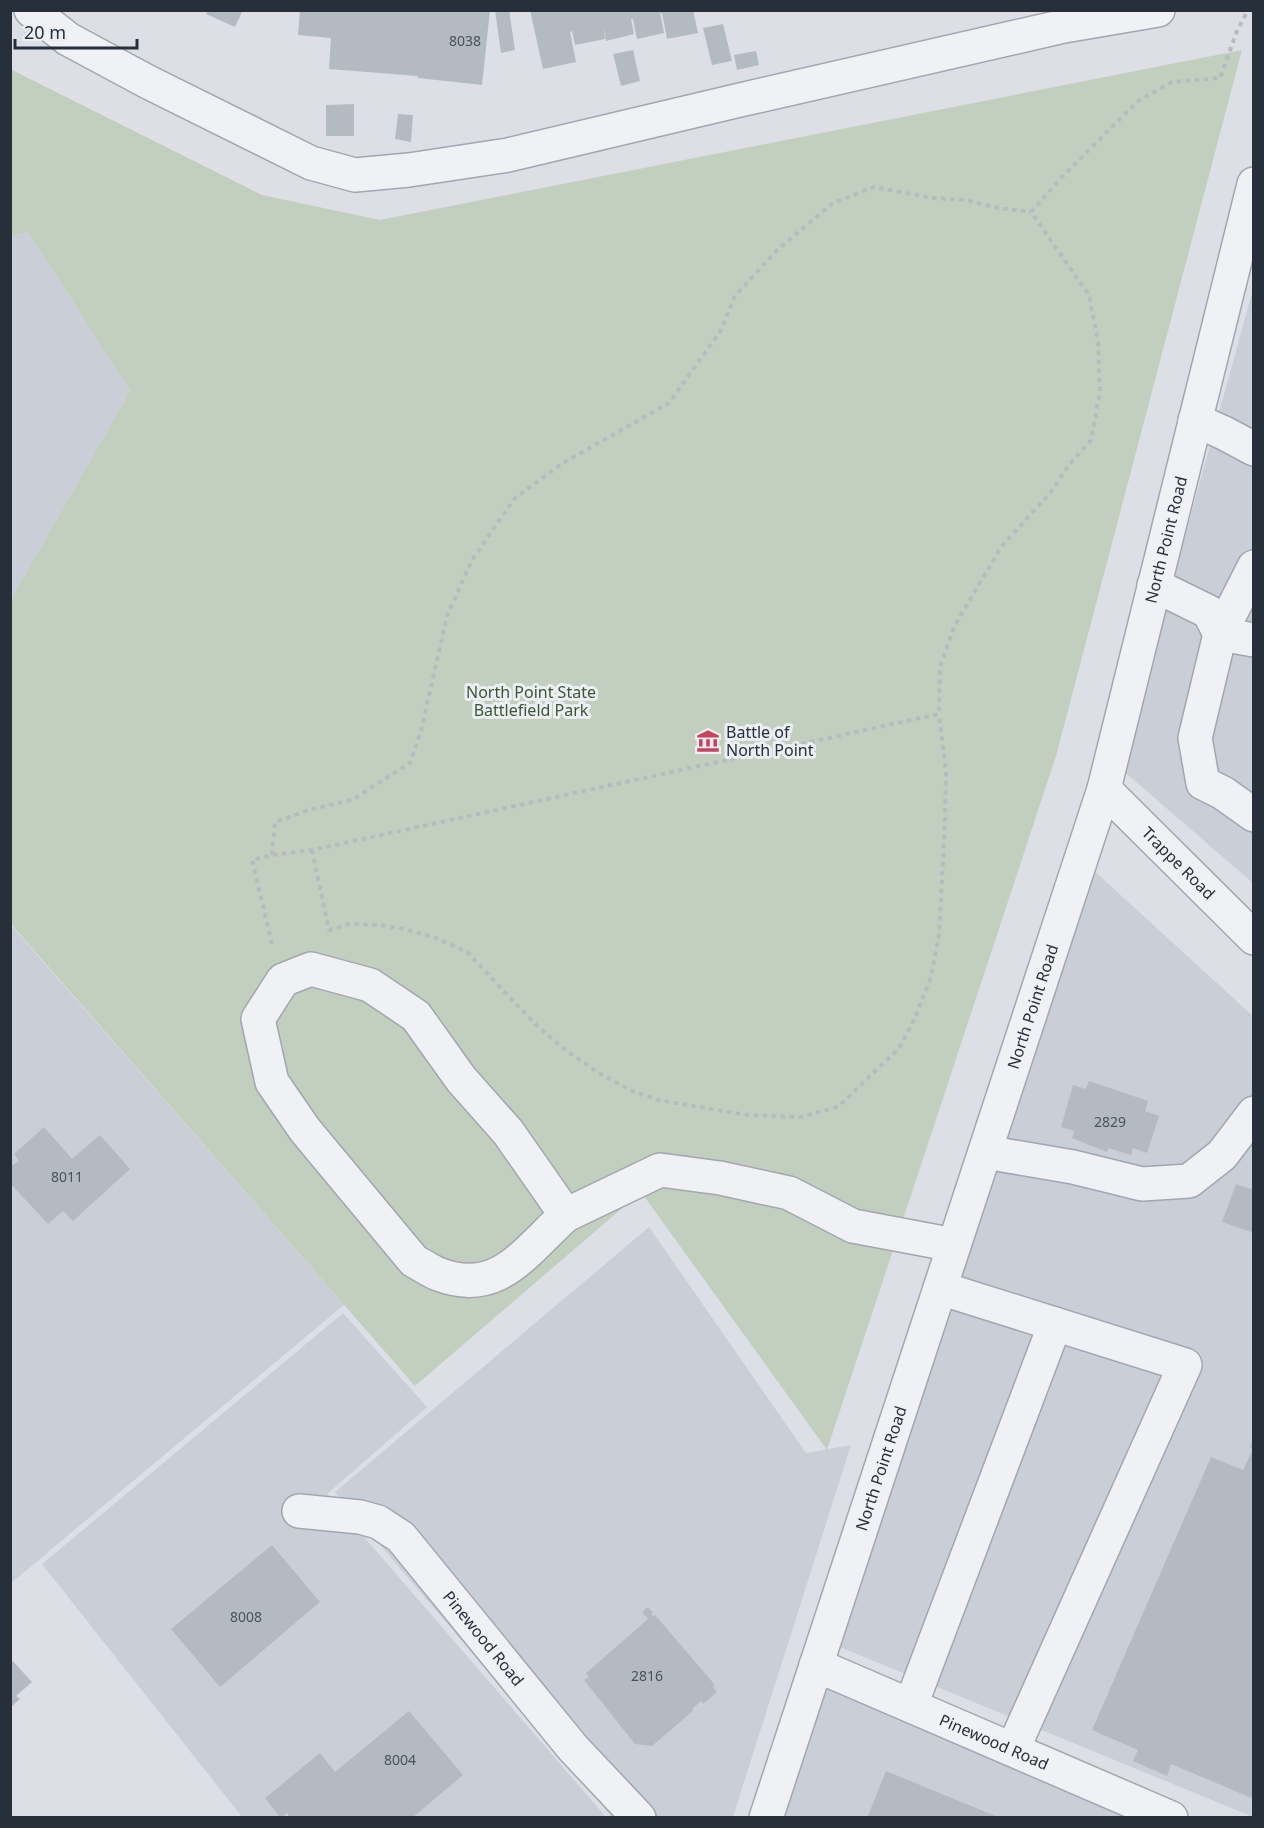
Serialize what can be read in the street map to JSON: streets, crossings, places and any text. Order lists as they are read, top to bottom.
{
  "streets": {
    "street": ["North Point Road", "Trappe Road", "Pinewood Road"]
  },
  "crossings": [
    ["North Point Road", "Trappe Road"],
    ["North Point Road", "Pinewood Road"]
  ],
  "parks": ["North Point State Battlefield Park"],
  "places": {
    "museum": ["Battle of North Point"]
  },
  "house_numbers": [
    "8038",
    "2829",
    "8011",
    "8008",
    "2816",
    "8004"
  ],
  "scale_bar": "20 m"
}
